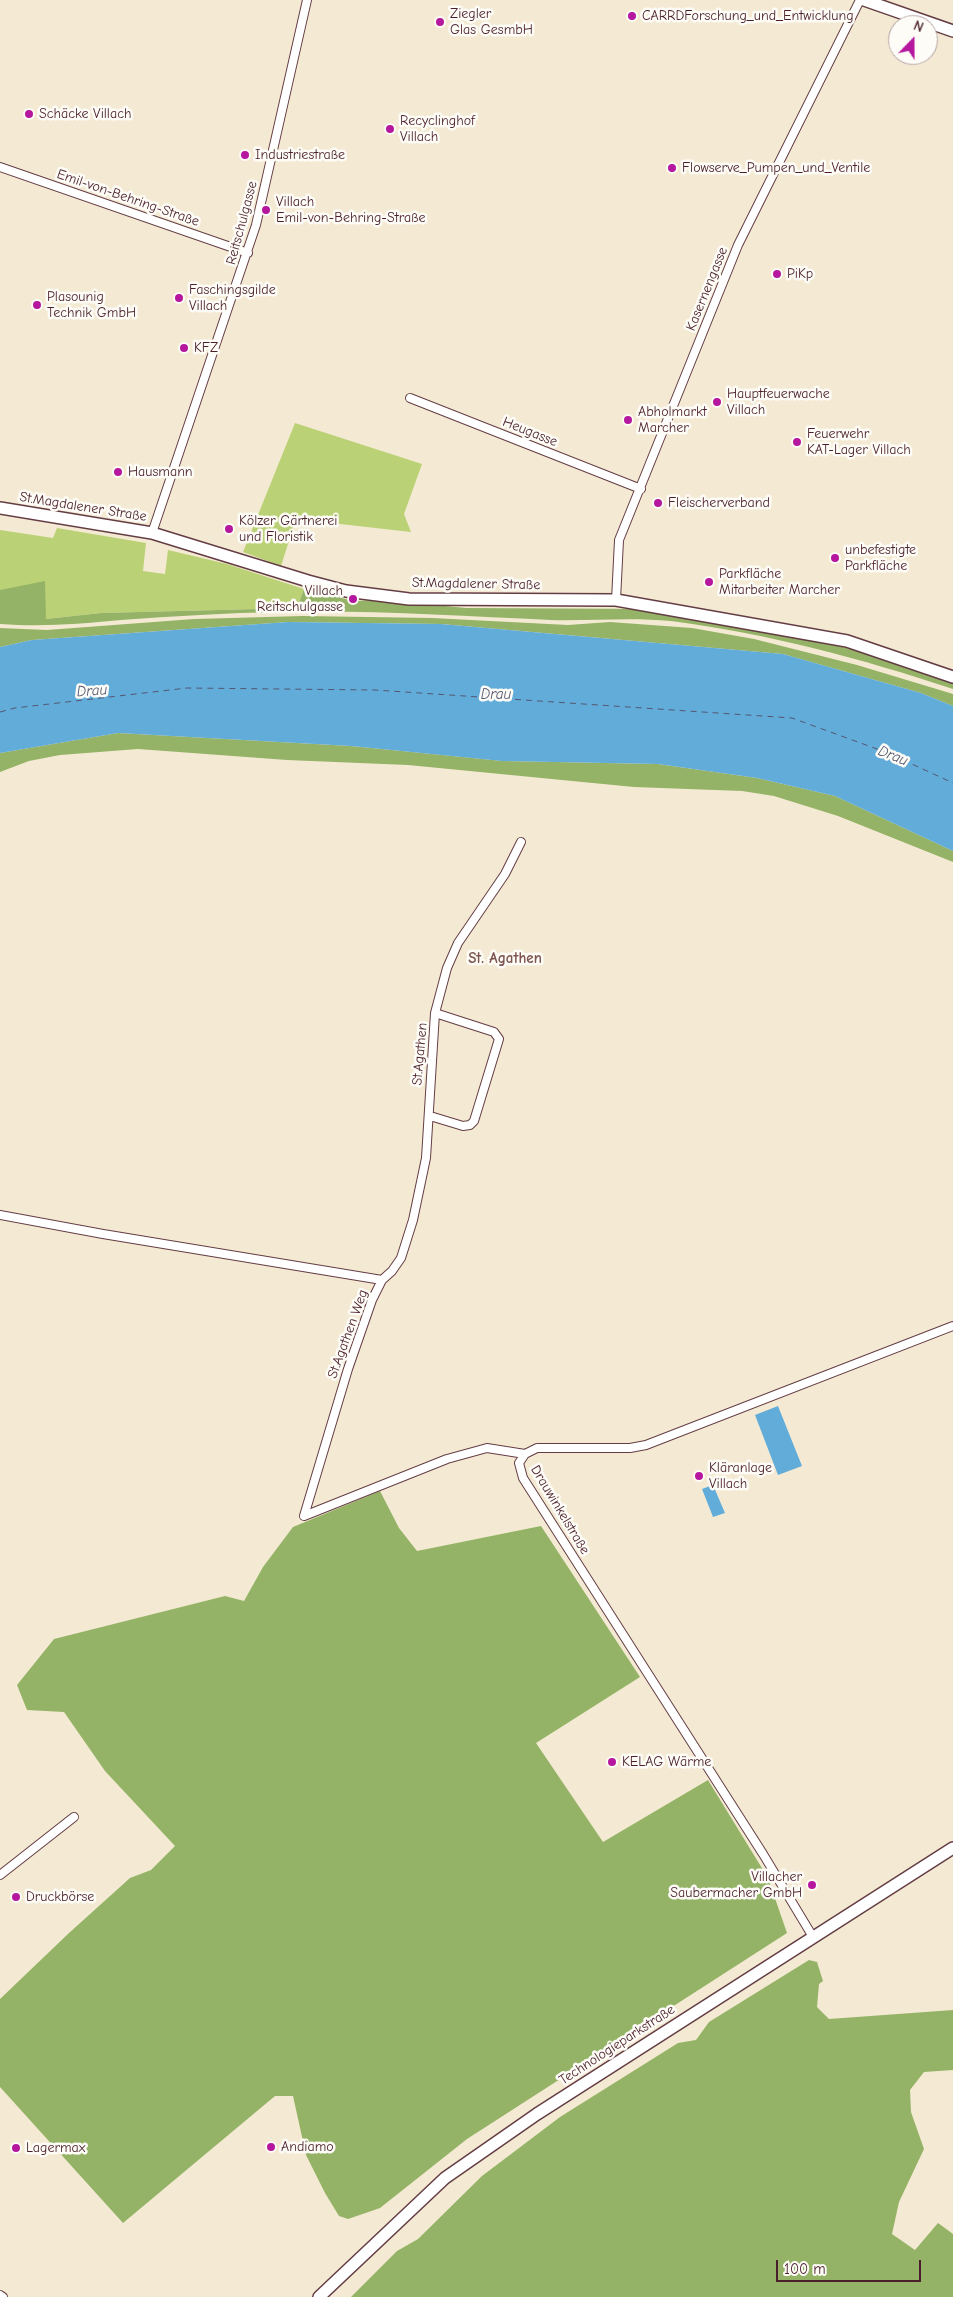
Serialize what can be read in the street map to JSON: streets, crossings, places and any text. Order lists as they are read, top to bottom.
{
  "streets": {
    "street": [
      "Emil-von-Behring-Straße",
      "Reitschulgasse",
      "Kasernengasse",
      "Heugasse",
      "St.Magdalener Straße",
      "St.Agathen",
      "St.Agathen Weg",
      "Drauwinkelstraße",
      "Technologieparkstraße"
    ]
  },
  "crossings": [
    ["Emil-von-Behring-Straße", "Reitschulgasse"],
    ["Reitschulgasse", "St.Magdalener Straße"],
    ["Kasernengasse", "Heugasse"],
    ["Kasernengasse", "St.Magdalener Straße"],
    ["St.Agathen", "St.Agathen Weg"],
    ["St.Agathen Weg", "Drauwinkelstraße"],
    ["Drauwinkelstraße", "Technologieparkstraße"]
  ],
  "districts": ["St. Agathen"],
  "water": ["Drau"],
  "places": [
    "CARRDForschung_und_Entwicklung",
    "Ziegler Glas GesmbH",
    "Schäcke Villach",
    "Recyclinghof Villach",
    "Industriestraße",
    "Flowserve_Pumpen_und_Ventile",
    "Villach Emil-von-Behring-Straße",
    "PiKp",
    "Faschingsgilde Villach",
    "Plasounig Technik GmbH",
    "KFZ",
    "Hauptfeuerwache Villach",
    "Abholmarkt Marcher",
    "Feuerwehr KAT-Lager Villach",
    "Hausmann",
    "Fleischerverband",
    "Kölzer Gärtnerei und Floristik",
    "unbefestigte Parkfläche",
    "Parkfläche Mitarbeiter Marcher",
    "Villach Reitschulgasse",
    "Kläranlage Villach",
    "KELAG Wärme",
    "Villacher Saubermacher GmbH",
    "Druckbörse",
    "Andiamo",
    "Lagermax"
  ],
  "scale_bar": "100 m",
  "north": "top"
}
